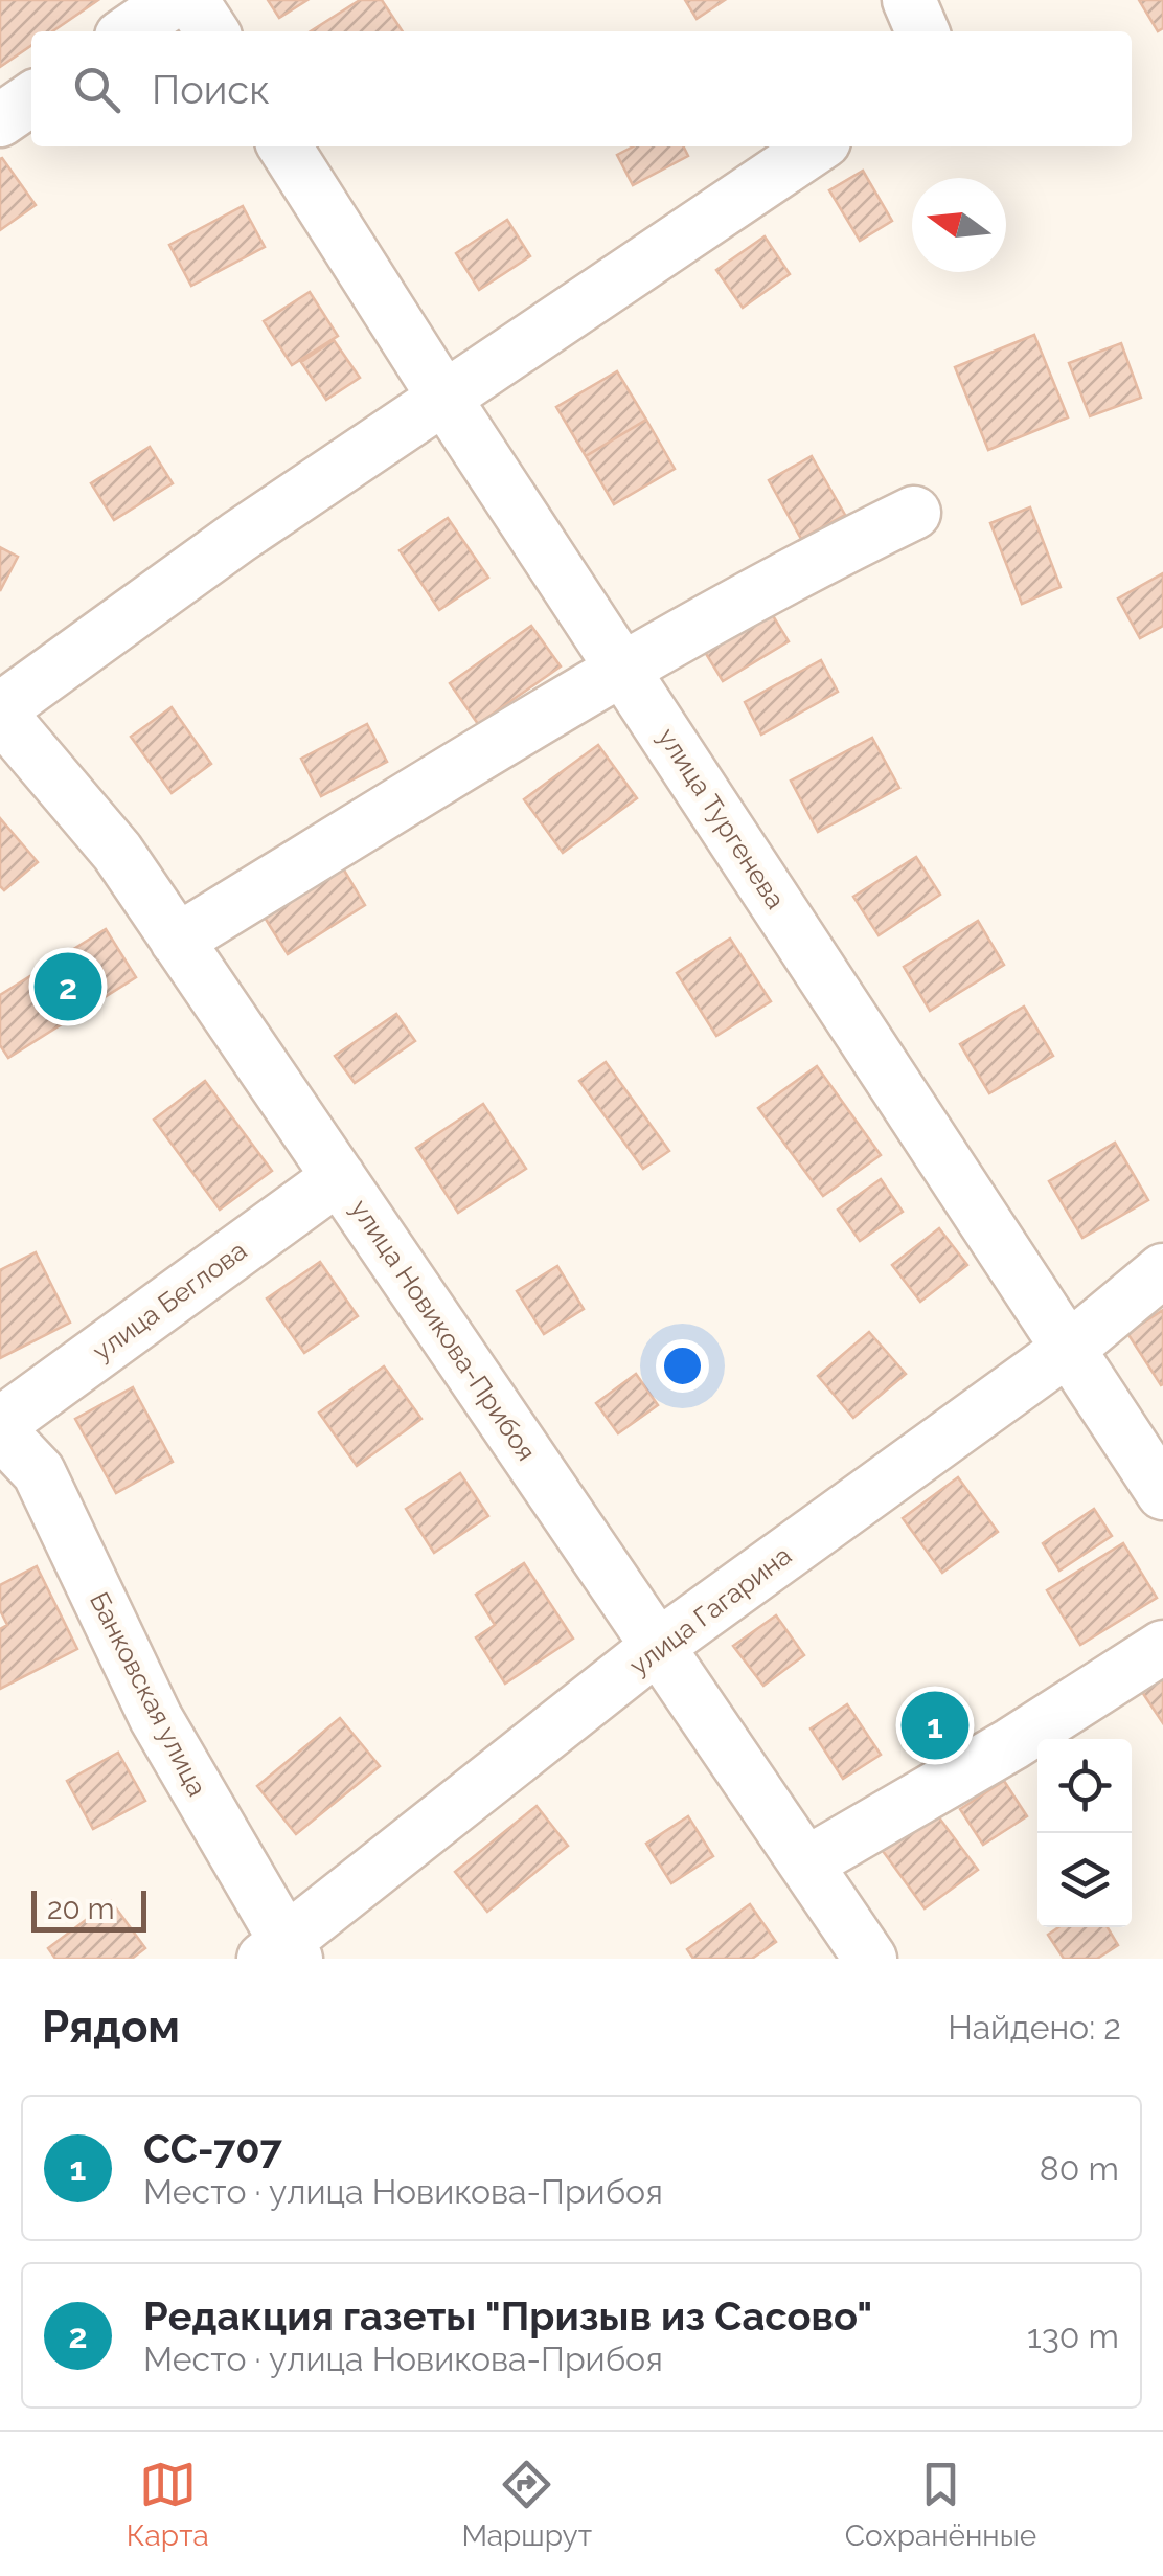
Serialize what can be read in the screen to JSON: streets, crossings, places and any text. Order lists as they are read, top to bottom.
{
  "streets": {
    "street": [
      "улица Тургенева",
      "улица Беглова",
      "улица Новикова-Прибоя",
      "улица Гагарина",
      "Банковская улица"
    ]
  },
  "crossings": [
    ["улица Тургенева", "улица Гагарина"],
    ["улица Беглова", "улица Новикова-Прибоя"],
    ["улица Беглова", "Банковская улица"],
    ["улица Новикова-Прибоя", "улица Гагарина"],
    ["улица Гагарина", "Банковская улица"]
  ],
  "scale_bar": "20 m",
  "north": "left",
  "page": {
    "search": "Поиск",
    "pins": ["2", "1"],
    "scale": "20 m",
    "heading": ["Рядом", "Найдено: 2"],
    "list": [
      {
        "mark": "1",
        "name": "СС-707",
        "note": "Место · улица Новикова-Прибоя",
        "value": "80 m"
      },
      {
        "mark": "2",
        "name": "Редакция газеты \"Призыв из Сасово\"",
        "note": "Место · улица Новикова-Прибоя",
        "value": "130 m"
      }
    ],
    "nav": ["Карта", "Маршрут", "Сохранённые"]
  }
}
